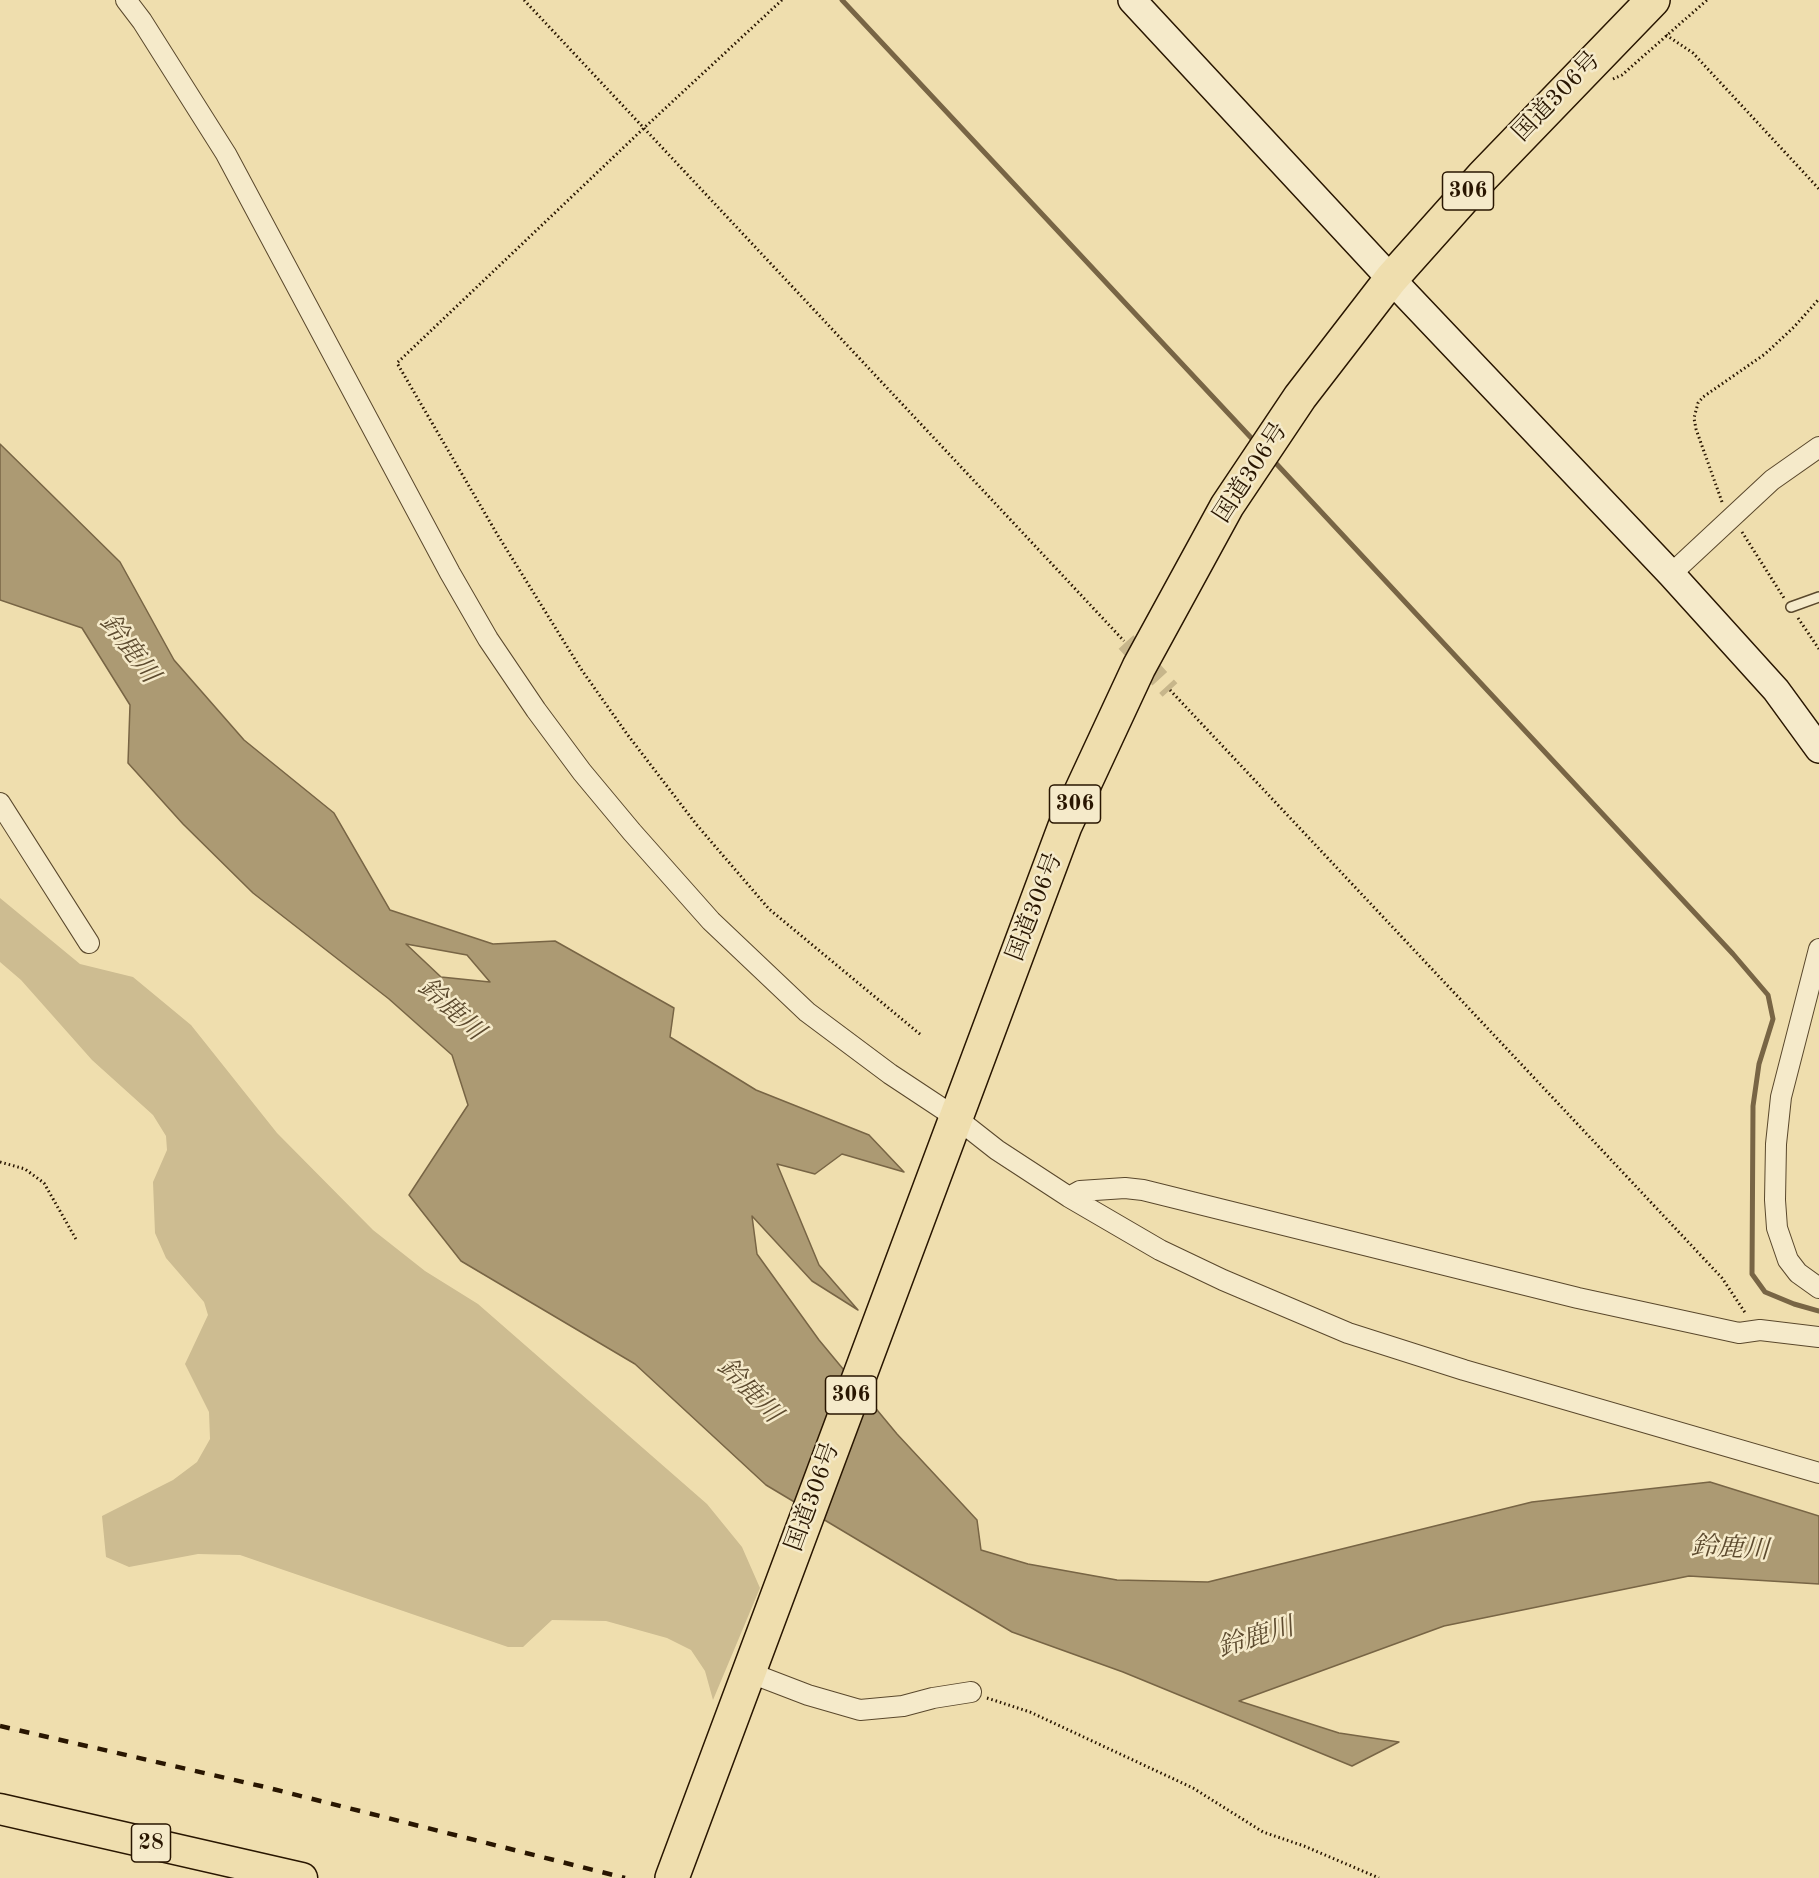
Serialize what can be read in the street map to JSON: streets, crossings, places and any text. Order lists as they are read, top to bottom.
{
  "streets": {
    "highway": ["国道306号", "306"],
    "main road": ["28"]
  },
  "water": ["鈴鹿川"]
}
